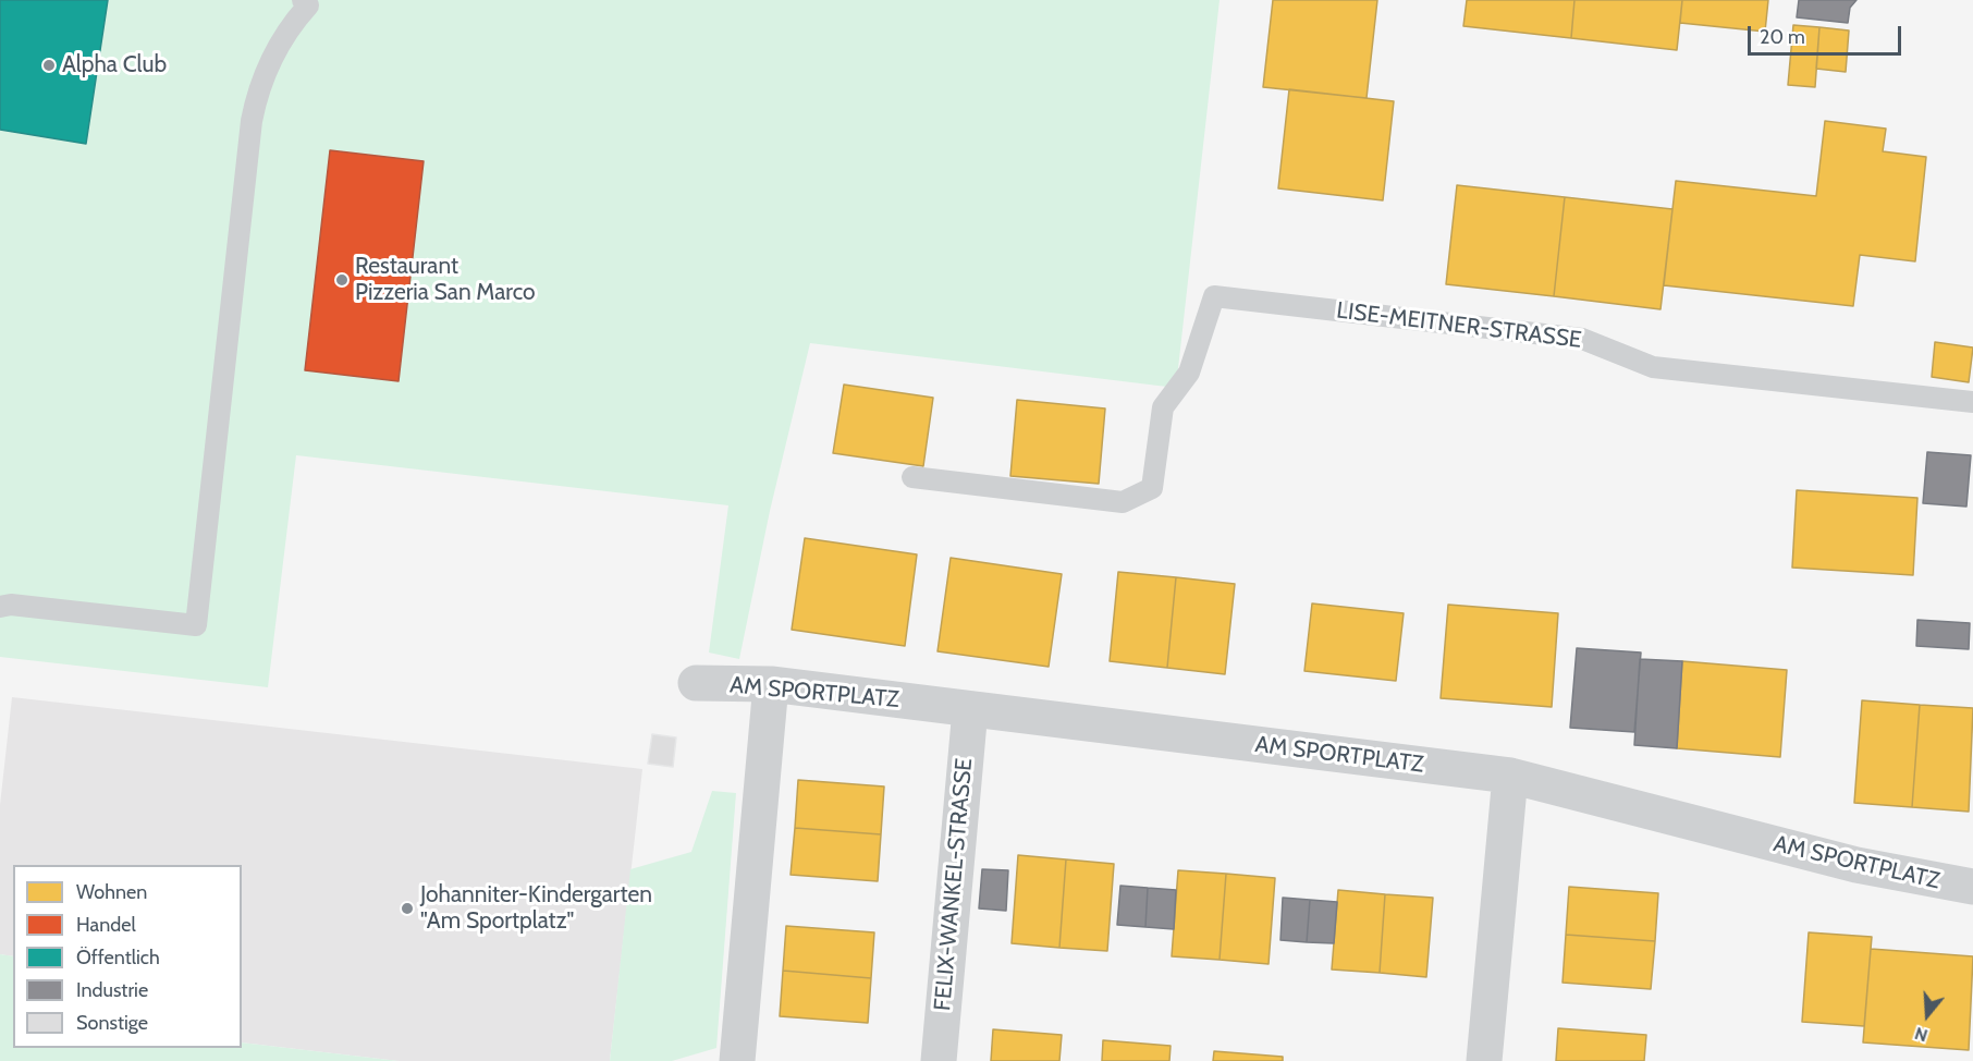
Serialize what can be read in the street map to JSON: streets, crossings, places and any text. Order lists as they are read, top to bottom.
{
  "streets": {
    "street": ["AM SPORTPLATZ", "FELIX-WANKEL-STRASSE"],
    "lane": ["LISE-MEITNER-STRASSE"]
  },
  "crossings": [
    ["AM SPORTPLATZ", "FELIX-WANKEL-STRASSE"]
  ],
  "places": ["Alpha Club", "Restaurant Pizzeria San Marco", "Johanniter-Kindergarten \"Am Sportplatz\""],
  "legend": [
    "Wohnen",
    "Handel",
    "Öffentlich",
    "Industrie",
    "Sonstige"
  ],
  "scale_bar": "20 m",
  "north": "bottom"
}
